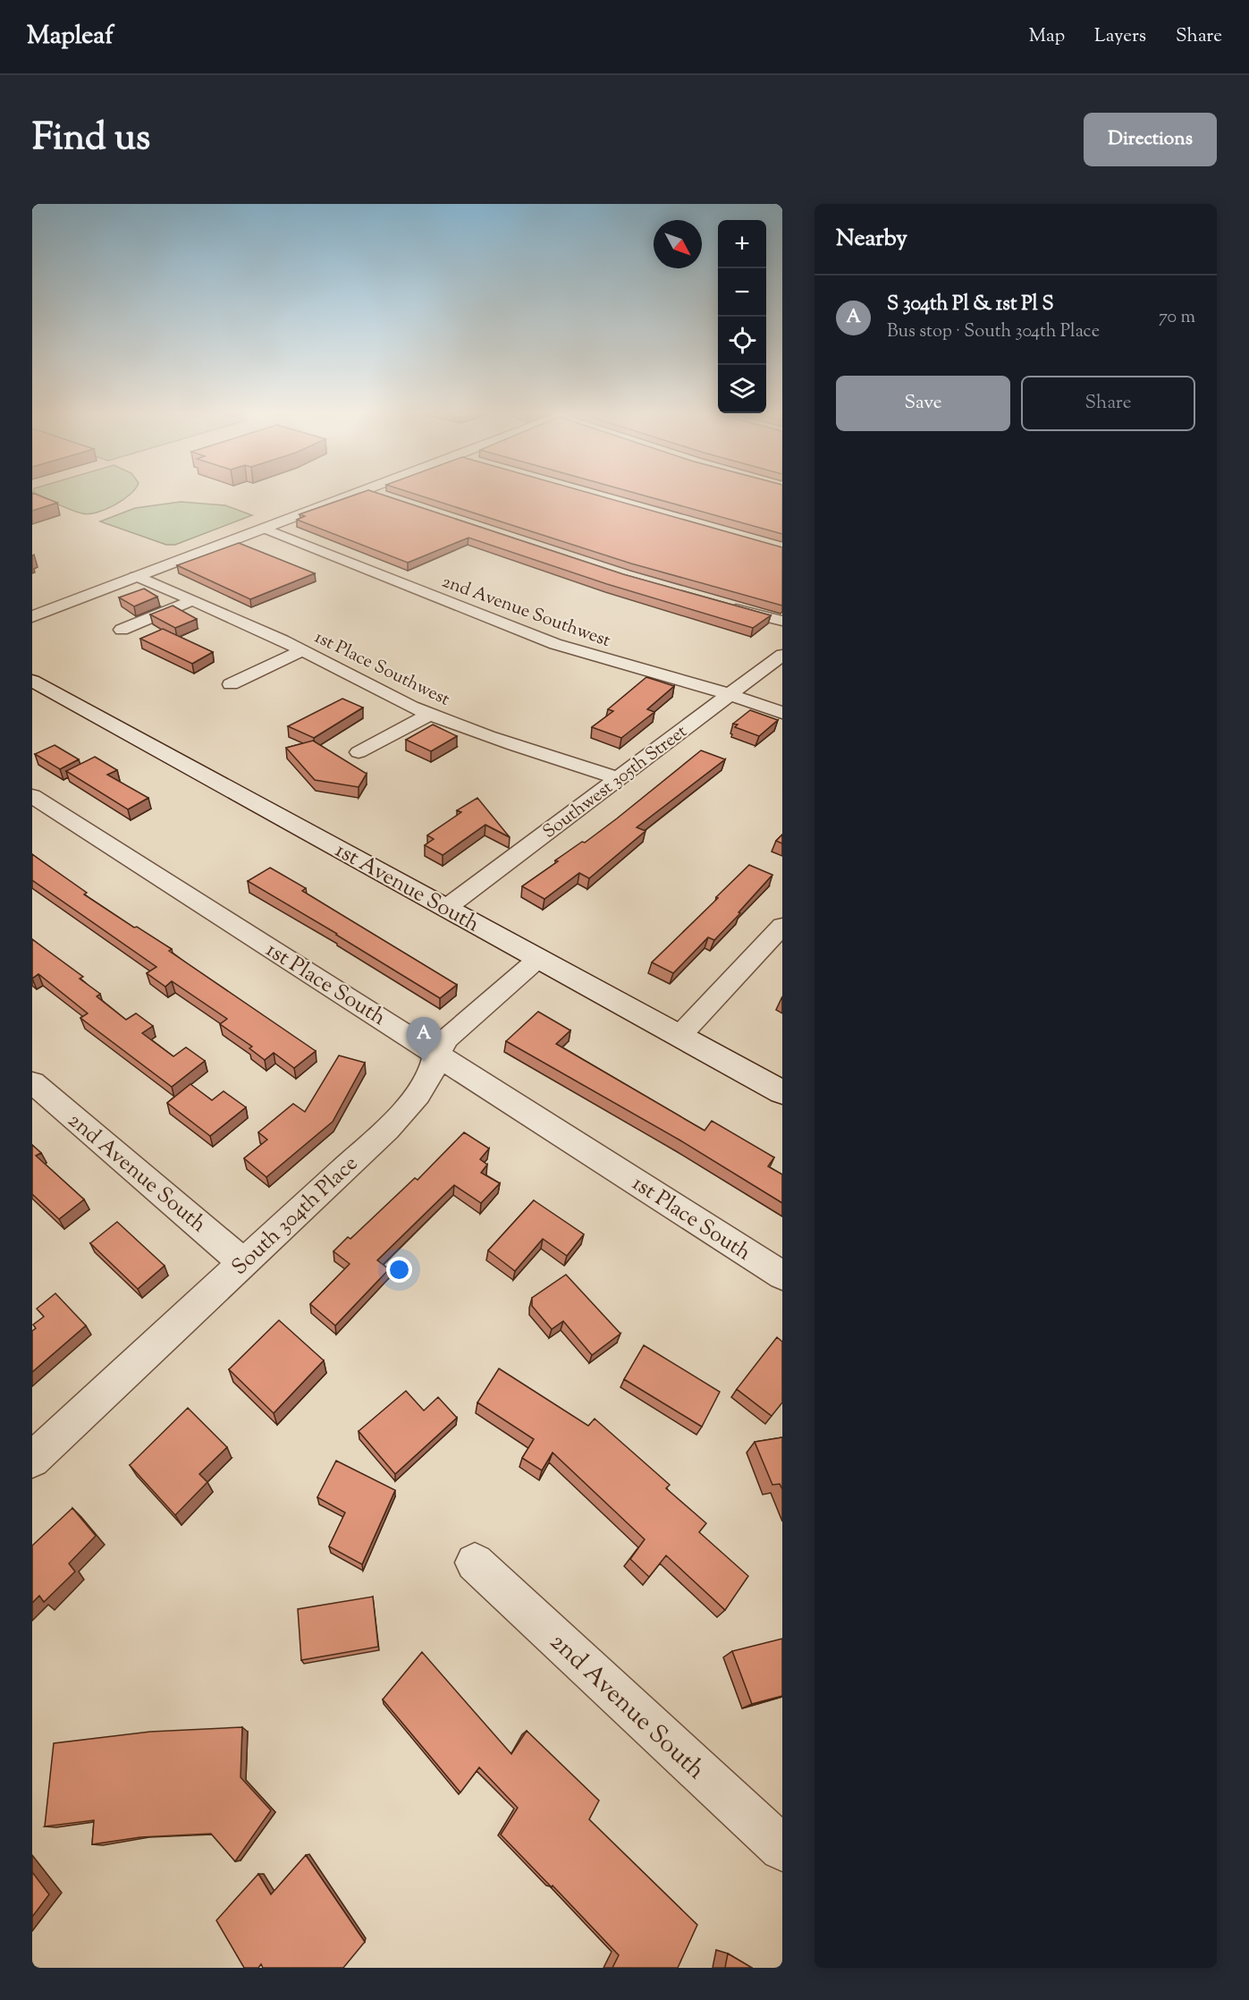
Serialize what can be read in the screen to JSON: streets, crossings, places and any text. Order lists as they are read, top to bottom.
{
  "streets": {
    "street": [
      "2nd Avenue Southwest",
      "1st Place Southwest",
      "Southwest 305th Street",
      "1st Avenue South",
      "1st Place South",
      "2nd Avenue South",
      "South 304th Place"
    ]
  },
  "crossings": [
    ["2nd Avenue Southwest", "Southwest 305th Street"],
    ["1st Place Southwest", "Southwest 305th Street"],
    ["Southwest 305th Street", "1st Avenue South"],
    ["1st Avenue South", "South 304th Place"],
    ["1st Place South", "South 304th Place"],
    ["2nd Avenue South", "South 304th Place"]
  ],
  "north": "bottom right",
  "page": {
    "header": "Mapleaf",
    "nav": ["Map", "Layers", "Share"],
    "title": "Find us",
    "buttons": [
      "Directions",
      ["Save", "Share"]
    ],
    "heading": "Nearby",
    "map_buttons": ["+", "−"],
    "list": [
      {
        "mark": "A",
        "name": "S 304th Pl & 1st Pl S",
        "note": "Bus stop · South 304th Place",
        "value": "70 m"
      }
    ],
    "pins": "A"
  }
}
